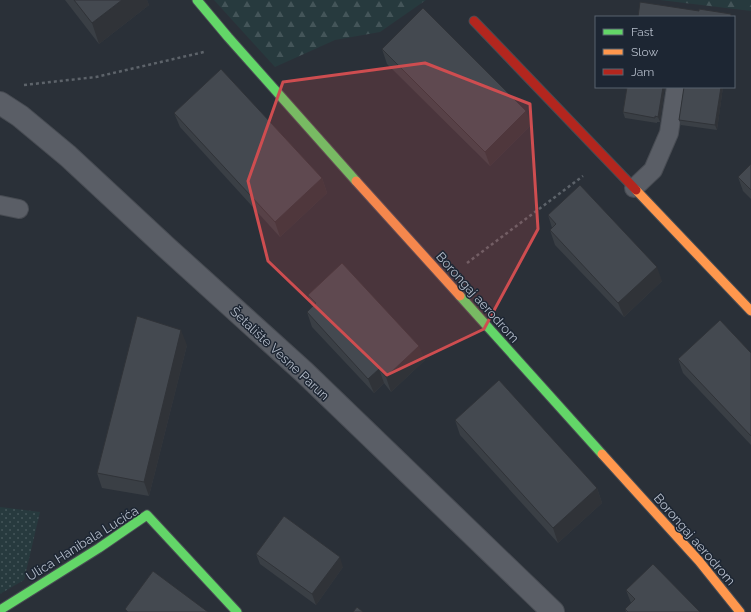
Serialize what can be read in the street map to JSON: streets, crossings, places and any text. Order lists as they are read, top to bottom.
{
  "streets": {
    "street": ["Borongaj aerodrom", "Šetalište Vesne Parun", "Ulica Hanibala Lucića"]
  },
  "legend": ["Fast", "Slow", "Jam"]
}
